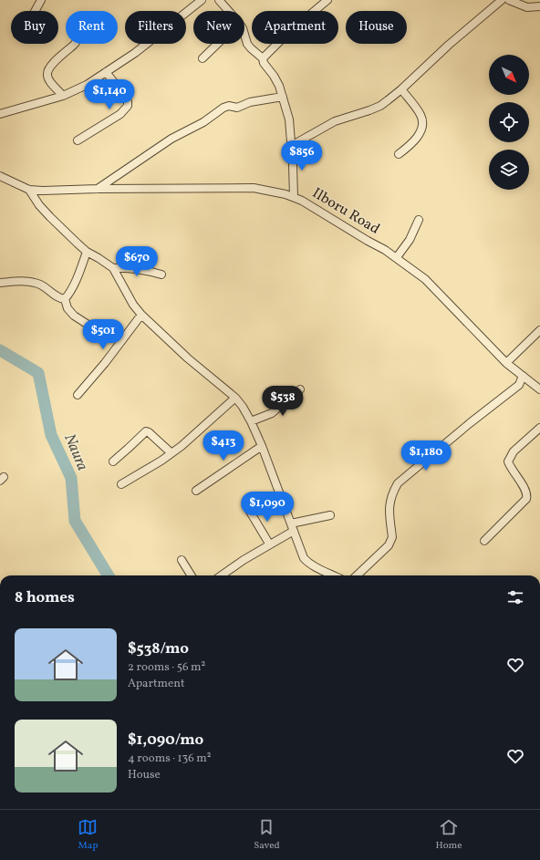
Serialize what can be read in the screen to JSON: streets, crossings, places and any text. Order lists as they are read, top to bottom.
{
  "streets": {
    "street": ["Ilboru Road"]
  },
  "water": ["Naura"],
  "north": "bottom right",
  "page": {
    "chip": [
      "Buy",
      "Rent",
      "Filters",
      "New",
      "Apartment",
      "House"
    ],
    "price": [
      "$1,140",
      "$856",
      "$670",
      "$501",
      "$538",
      "$413",
      "$1,180",
      "$1,090"
    ],
    "heading": "8 homes",
    "list": [
      {
        "name": "$538/mo",
        "note": "2 rooms · 56 m² · Apartment"
      },
      {
        "name": "$1,090/mo",
        "note": "4 rooms · 136 m² · House"
      }
    ],
    "tabs": ["Map", "Saved", "Home"]
  }
}
